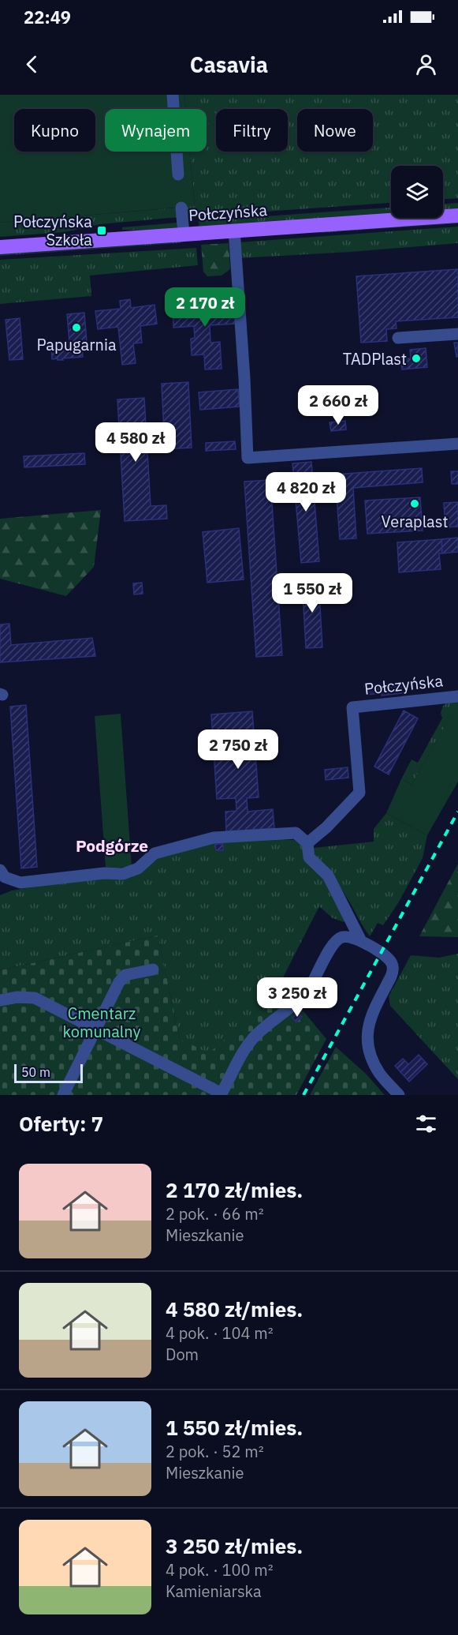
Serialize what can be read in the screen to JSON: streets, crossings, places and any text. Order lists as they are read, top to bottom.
{
  "streets": {
    "main road": ["Połczyńska"]
  },
  "districts": ["Podgórze"],
  "parks": ["Cmentarz komunalny"],
  "places": {
    "transit": ["Połczyńska Szkoła"],
    "other": ["Papugarnia", "TADPlast", "Veraplast"]
  },
  "scale_bar": "50 m",
  "page": {
    "status": "22:49",
    "header": "Casavia",
    "chip": [
      "Kupno",
      "Wynajem",
      "Filtry",
      "Nowe"
    ],
    "price": [
      "2 170 zł",
      "2 660 zł",
      "4 580 zł",
      "4 820 zł",
      "1 550 zł",
      "2 750 zł",
      "3 250 zł"
    ],
    "scale": "50 m",
    "heading": "Oferty: 7",
    "list": [
      {
        "name": "2 170 zł/mies.",
        "note": "2 pok. · 66 m² · Mieszkanie"
      },
      {
        "name": "4 580 zł/mies.",
        "note": "4 pok. · 104 m² · Dom"
      },
      {
        "name": "1 550 zł/mies.",
        "note": "2 pok. · 52 m² · Mieszkanie"
      },
      {
        "name": "3 250 zł/mies.",
        "note": "4 pok. · 100 m² · Kamieniarska"
      }
    ]
  }
}
